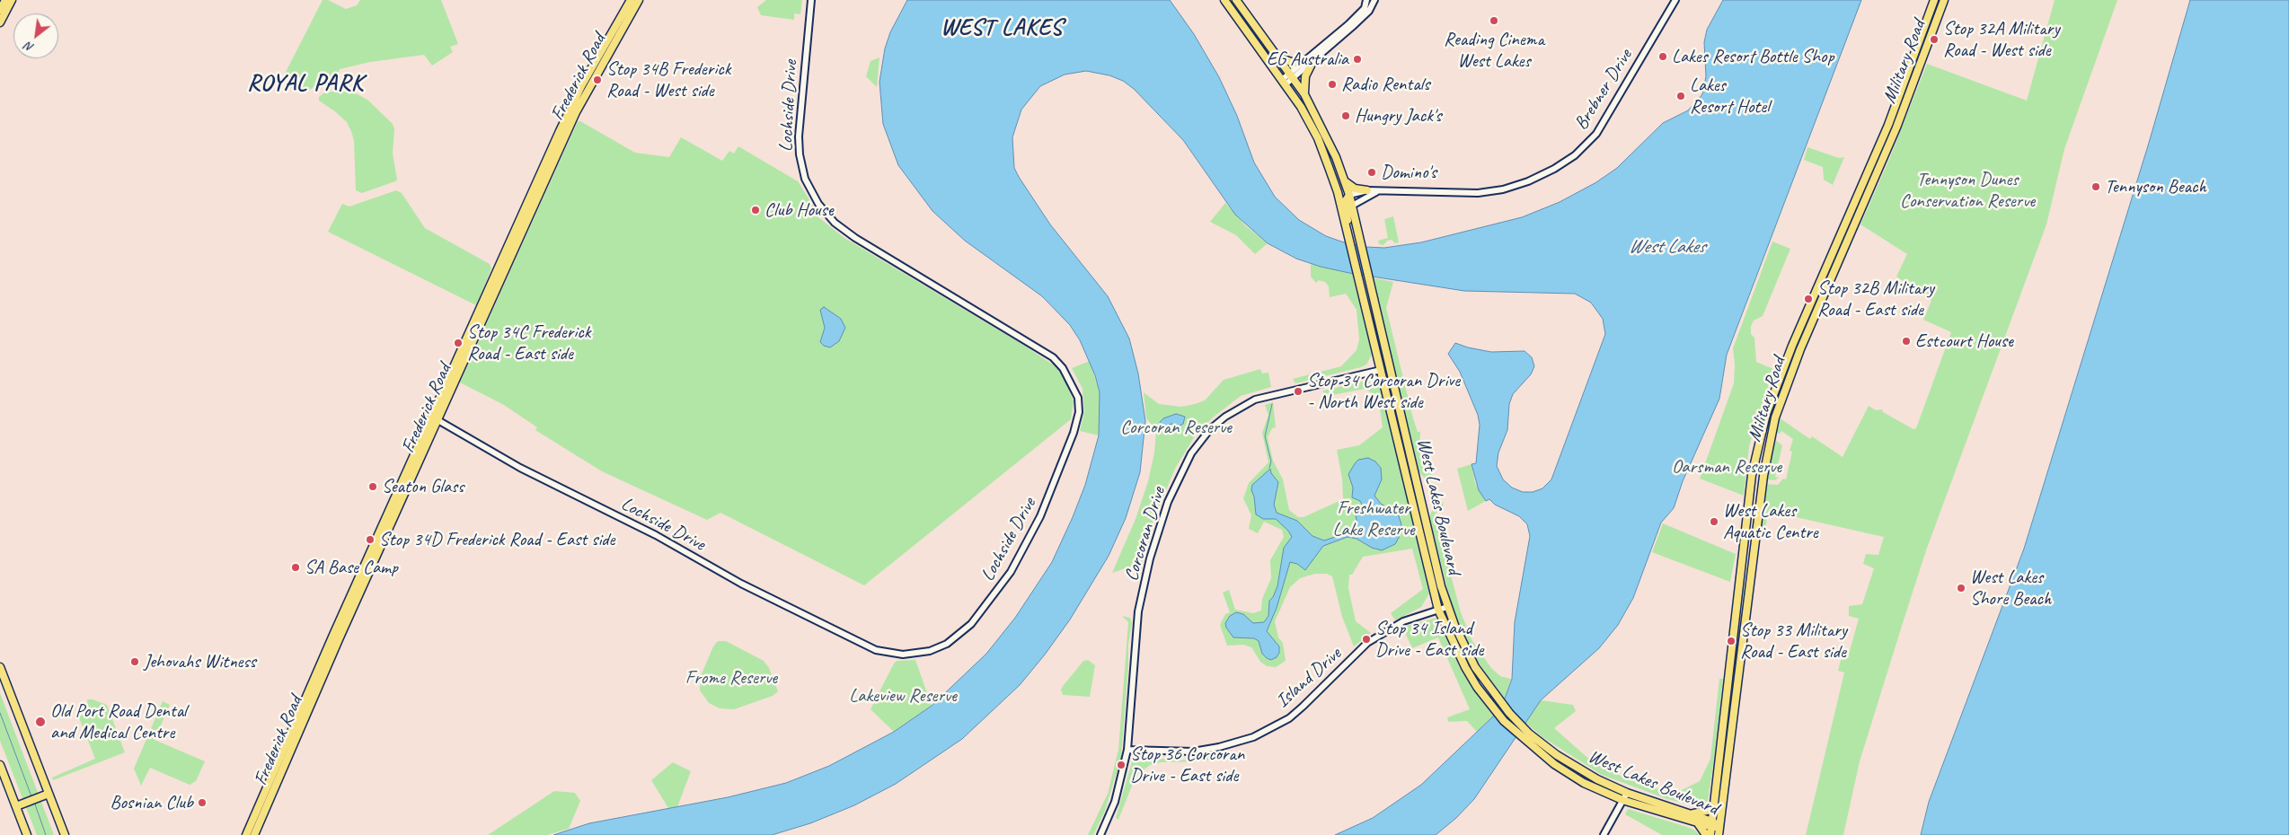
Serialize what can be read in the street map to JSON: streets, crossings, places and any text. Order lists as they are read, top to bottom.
{
  "streets": {
    "main road": ["Military Road", "Frederick Road", "West Lakes Boulevard"],
    "street": [
      "Brebner Drive",
      "Lochside Drive",
      "Corcoran Drive",
      "Island Drive"
    ]
  },
  "crossings": [
    ["Military Road", "West Lakes Boulevard"],
    ["Frederick Road", "Lochside Drive"],
    ["Brebner Drive", "West Lakes Boulevard"],
    ["West Lakes Boulevard", "Corcoran Drive"],
    ["West Lakes Boulevard", "Island Drive"],
    ["Corcoran Drive", "Island Drive"]
  ],
  "districts": ["WEST LAKES", "ROYAL PARK"],
  "water": ["West Lakes"],
  "parks": [
    "Tennyson Dunes Conservation Reserve",
    "Corcoran Reserve",
    "Oarsman Reserve",
    "Freshwater Lake Reserve",
    "Frome Reserve",
    "Lakeview Reserve"
  ],
  "places": [
    "Reading Cinema West Lakes",
    "Stop 32A Military Road - West side",
    "Lakes Resort Bottle Shop",
    "EG Australia",
    "Stop 34B Frederick Road - West side",
    "Radio Rentals",
    "Lakes Resort Hotel",
    "Hungry Jack's",
    "Domino's",
    "Tennyson Beach",
    "Club House",
    "Stop 32B Military Road - East side",
    "Estcourt House",
    "Stop 34C Frederick Road - East side",
    "Stop 34 Corcoran Drive - North West side",
    "Seaton Glass",
    "West Lakes Aquatic Centre",
    "Stop 34D Frederick Road - East side",
    "SA Base Camp",
    "West Lakes Shore Beach",
    "Stop 34 Island Drive - East side",
    "Stop 33 Military Road - East side",
    "Jehovahs Witness",
    "Old Port Road Dental and Medical Centre",
    "Stop 36 Corcoran Drive - East side",
    "Bosnian Club"
  ],
  "north": "bottom left"
}
